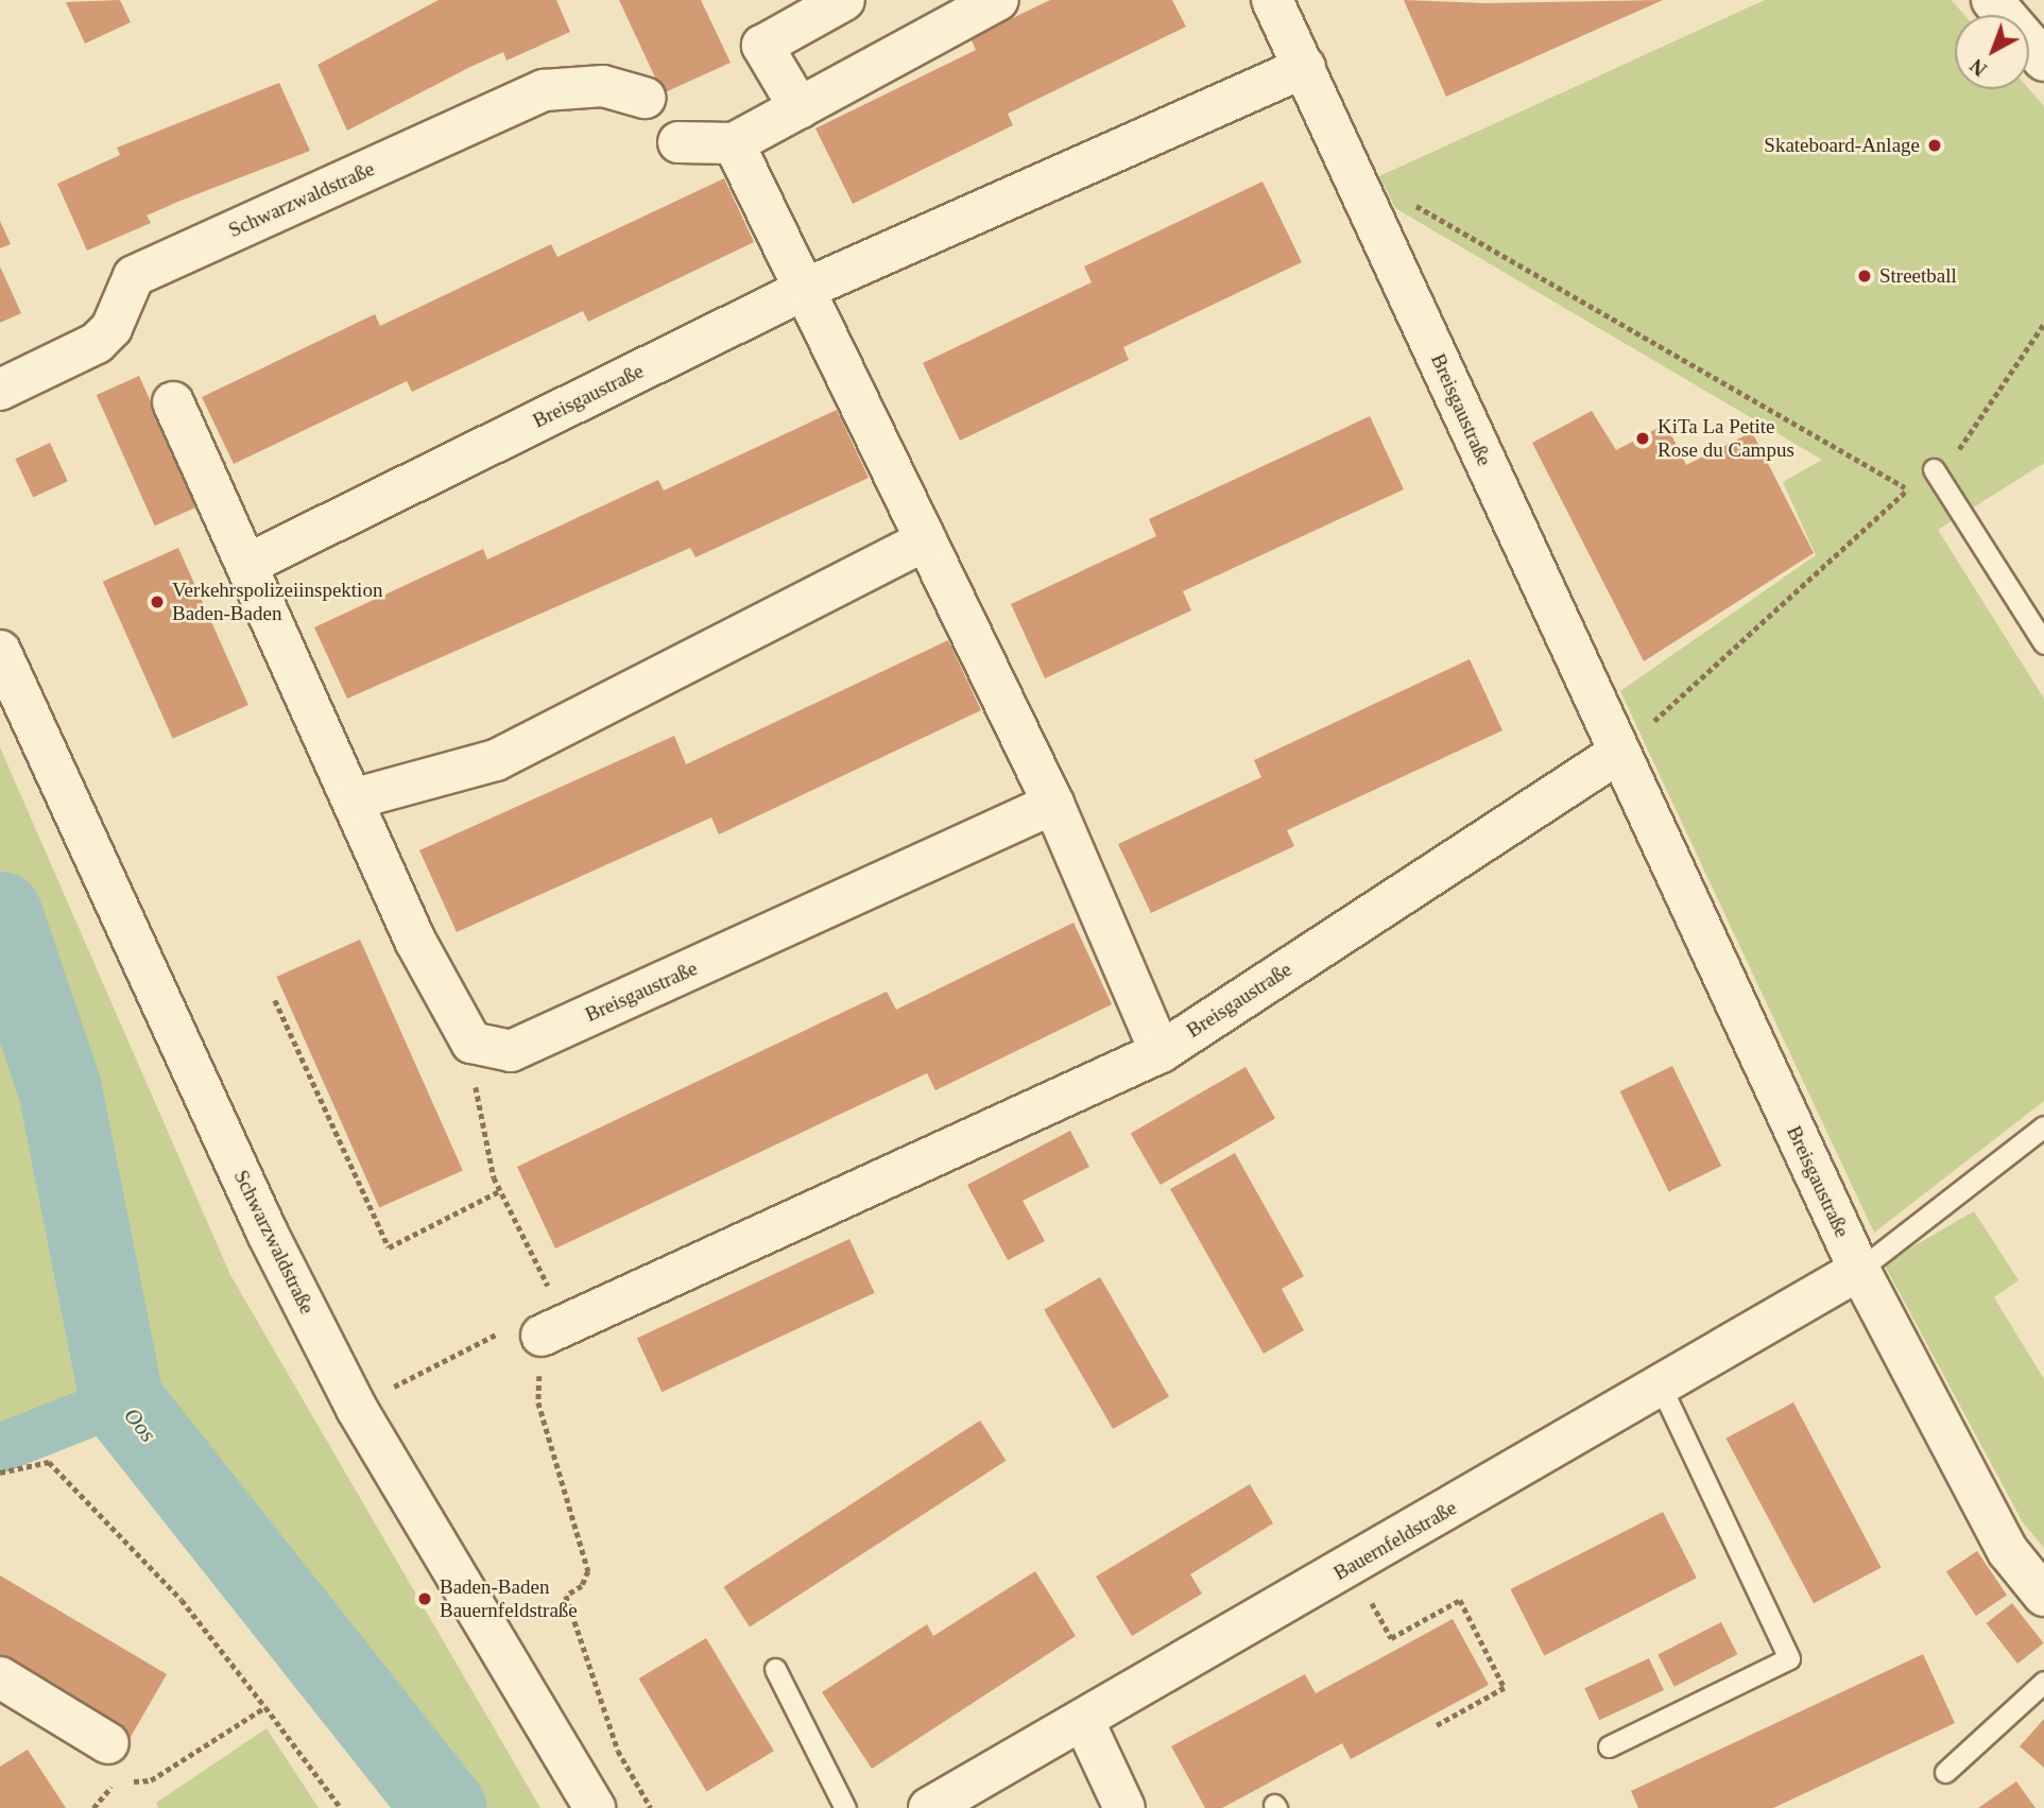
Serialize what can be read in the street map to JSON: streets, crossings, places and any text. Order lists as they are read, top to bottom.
{
  "streets": {
    "street": ["Schwarzwaldstraße", "Breisgaustraße", "Bauernfeldstraße"]
  },
  "crossings": [
    ["Breisgaustraße", "Bauernfeldstraße"]
  ],
  "water": ["Oos"],
  "places": [
    "Skateboard-Anlage",
    "Streetball",
    "KiTa La Petite Rose du Campus",
    "Verkehrspolizeiinspektion Baden-Baden",
    "Baden-Baden Bauernfeldstraße"
  ],
  "north": "bottom left"
}
